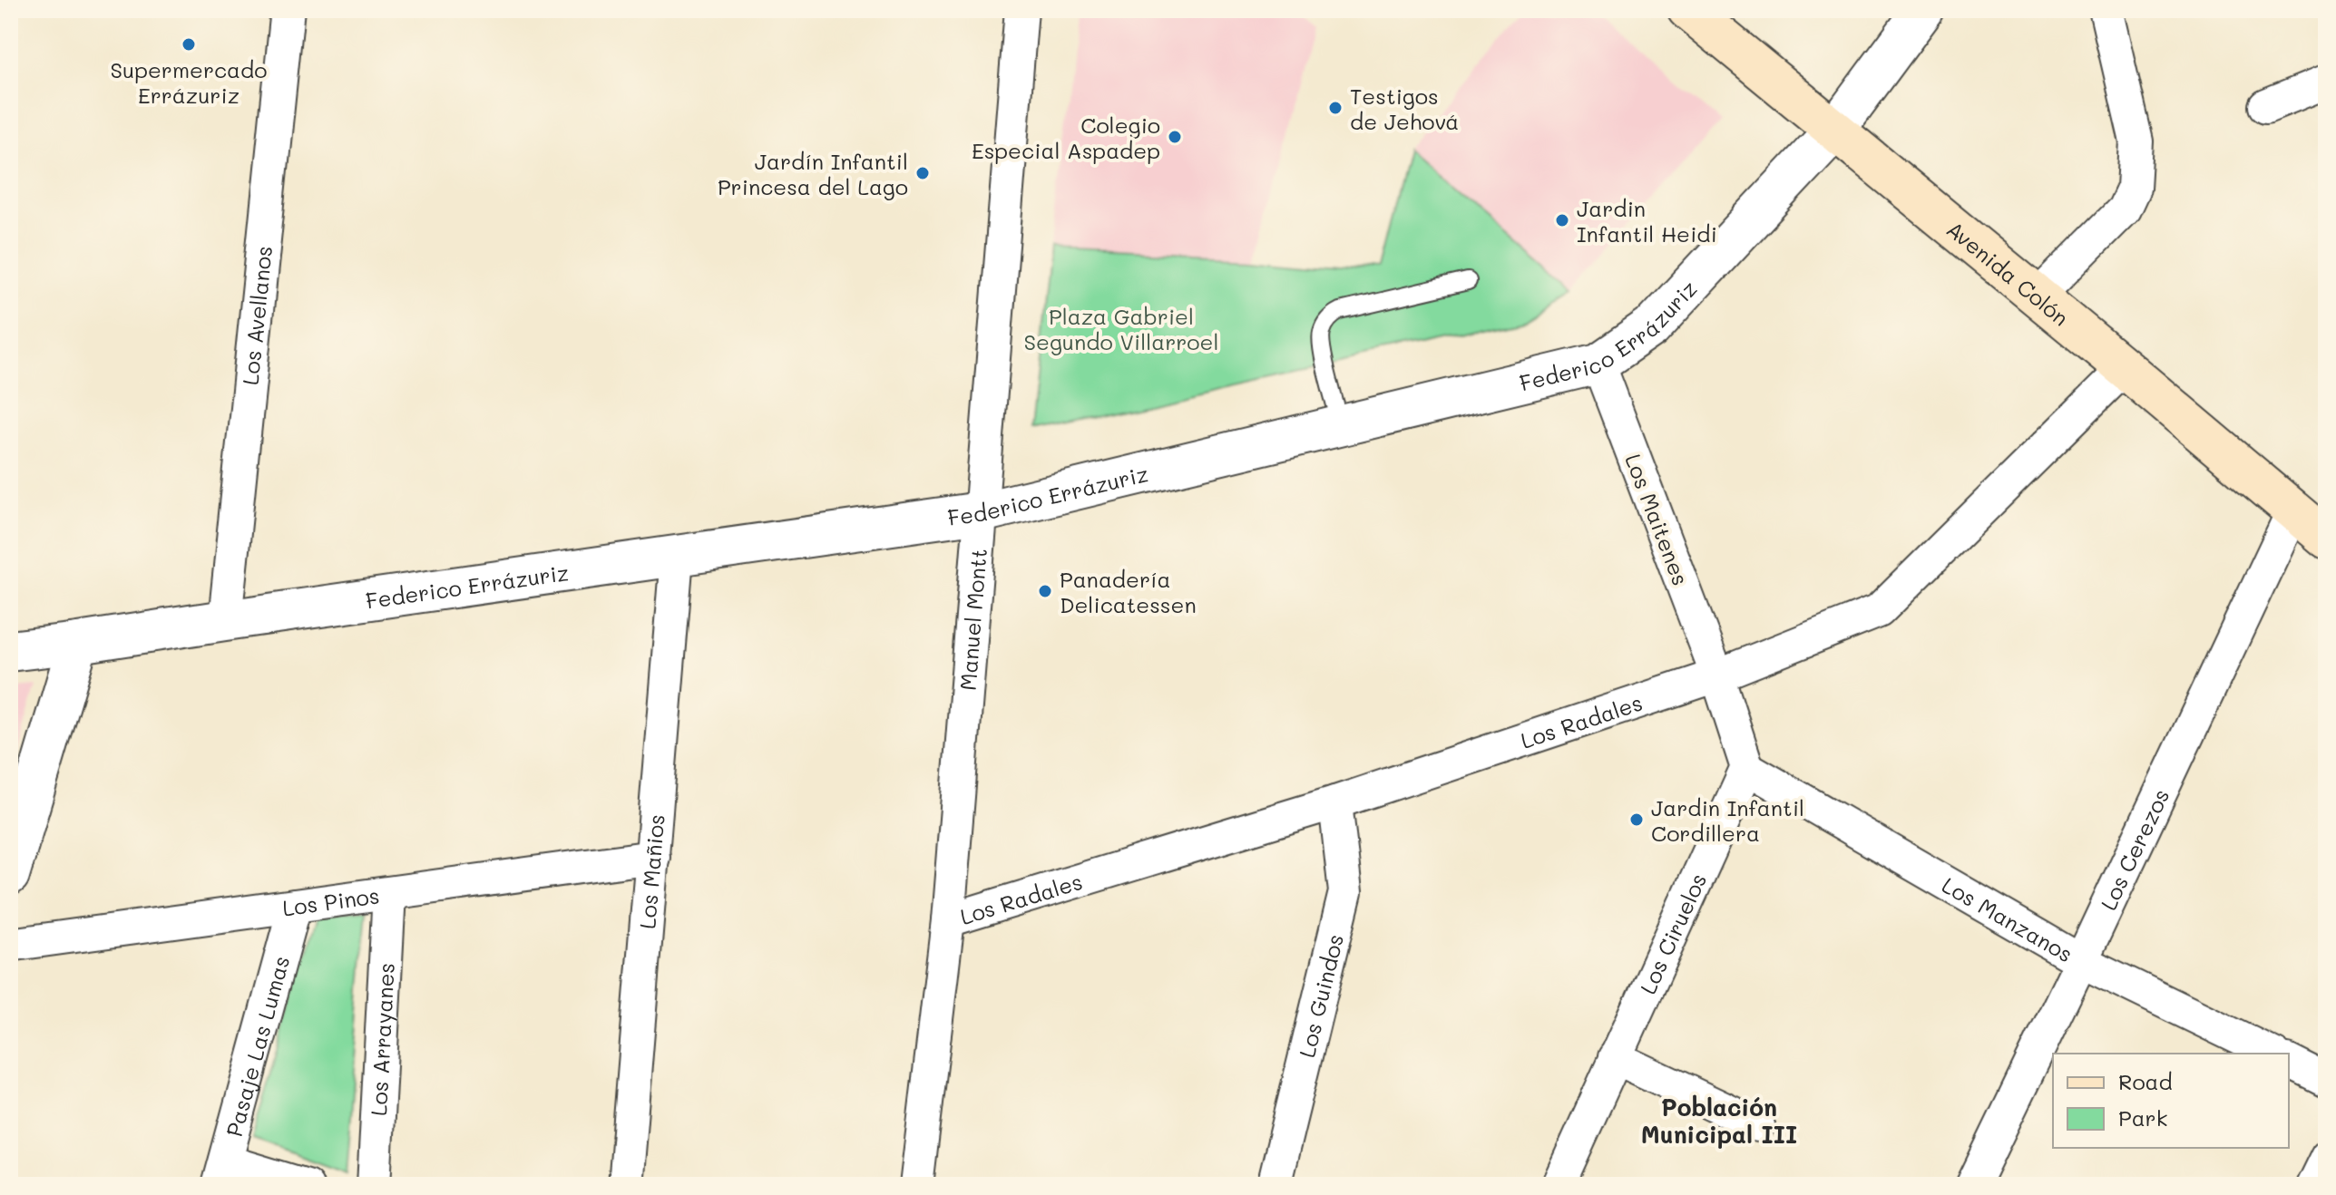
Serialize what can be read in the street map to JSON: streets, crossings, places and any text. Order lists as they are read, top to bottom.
{
  "streets": {
    "main road": ["Avenida Colón"],
    "street": [
      "Los Avellanos",
      "Federico Errázuriz",
      "Los Maitenes",
      "Manuel Montt",
      "Los Radales",
      "Los Cerezos",
      "Los Mañios",
      "Los Pinos",
      "Los Manzanos",
      "Los Ciruelos",
      "Los Guindos",
      "Los Arrayanes",
      "Pasaje Las Lumas"
    ]
  },
  "crossings": [
    ["Avenida Colón", "Federico Errázuriz"],
    ["Avenida Colón", "Los Radales"],
    ["Avenida Colón", "Los Cerezos"],
    ["Los Avellanos", "Federico Errázuriz"],
    ["Federico Errázuriz", "Los Maitenes"],
    ["Federico Errázuriz", "Manuel Montt"],
    ["Federico Errázuriz", "Los Mañios"],
    ["Los Maitenes", "Los Radales"],
    ["Manuel Montt", "Los Radales"],
    ["Los Radales", "Los Guindos"],
    ["Los Cerezos", "Los Manzanos"],
    ["Los Mañios", "Los Pinos"],
    ["Los Pinos", "Los Arrayanes"],
    ["Los Pinos", "Pasaje Las Lumas"],
    ["Los Manzanos", "Los Ciruelos"]
  ],
  "districts": ["Población Municipal III"],
  "parks": ["Plaza Gabriel Segundo Villarroel"],
  "places": [
    "Supermercado Errázuriz",
    "Testigos de Jehová",
    "Colegio Especial Aspadep",
    "Jardín Infantil Princesa del Lago",
    "Jardin Infantil Heidi",
    "Panadería Delicatessen",
    "Jardin Infantil Cordillera"
  ],
  "legend": ["Road", "Park"]
}
